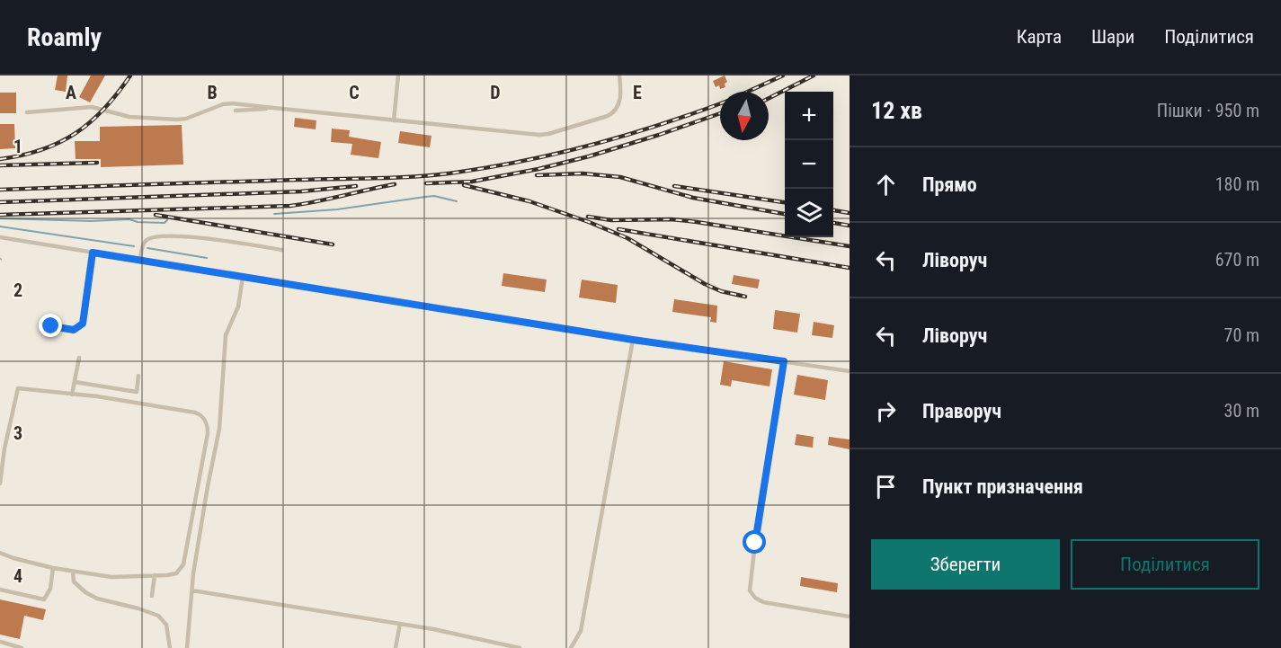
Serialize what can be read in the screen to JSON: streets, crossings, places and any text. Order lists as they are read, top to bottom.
{
  "north": "bottom",
  "page": {
    "header": "Roamly",
    "nav": ["Карта", "Шари", "Поділитися"],
    "heading": ["12 хв", "Пішки · 950 m"],
    "map_buttons": ["+", "−"],
    "list": [
      ["Прямо", "180 m"],
      ["Ліворуч", "670 m"],
      ["Ліворуч", "70 m"],
      ["Праворуч", "30 m"],
      "Пункт призначення"
    ],
    "buttons": ["Зберегти", "Поділитися"]
  },
  "grid": {
    "columns": [
      "A",
      "B",
      "C",
      "D",
      "E"
    ],
    "rows": [
      "1",
      "2",
      "3",
      "4"
    ]
  }
}
